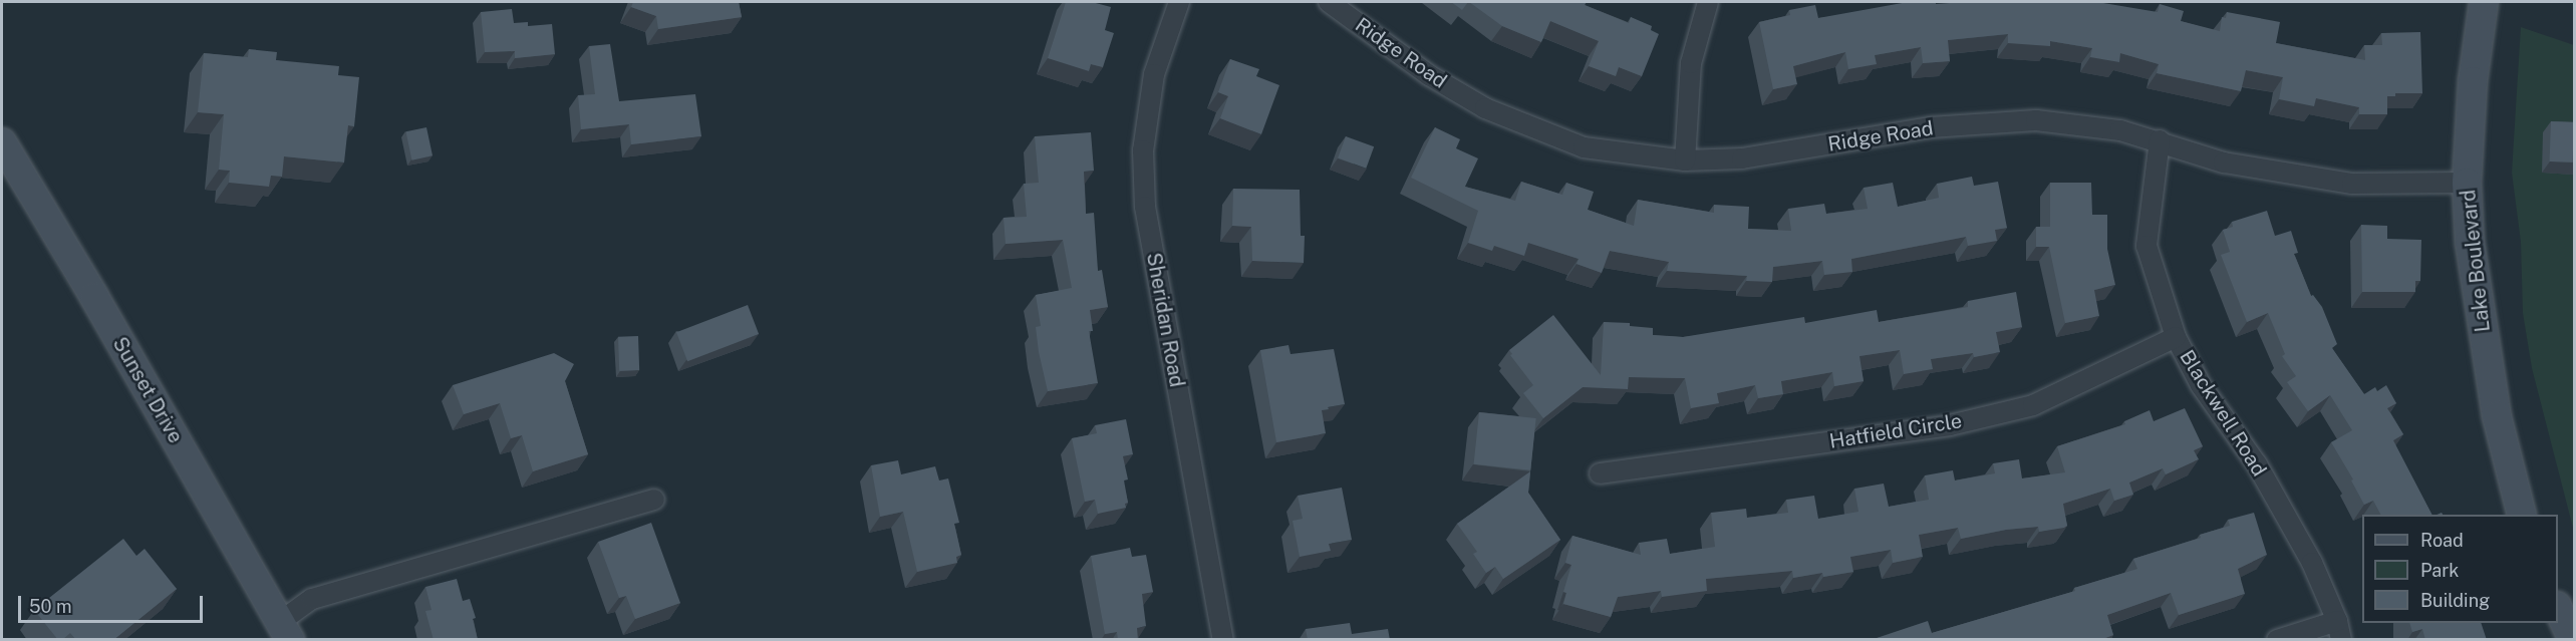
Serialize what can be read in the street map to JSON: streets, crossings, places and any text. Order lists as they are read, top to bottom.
{
  "streets": {
    "main road": ["Lake Boulevard", "Sunset Drive"],
    "street": [
      "Ridge Road",
      "Sheridan Road",
      "Blackwell Road",
      "Hatfield Circle"
    ]
  },
  "crossings": [
    ["Ridge Road", "Lake Boulevard"],
    ["Ridge Road", "Blackwell Road"],
    ["Blackwell Road", "Hatfield Circle"]
  ],
  "legend": ["Road", "Park", "Building"],
  "scale_bar": "50 m"
}
